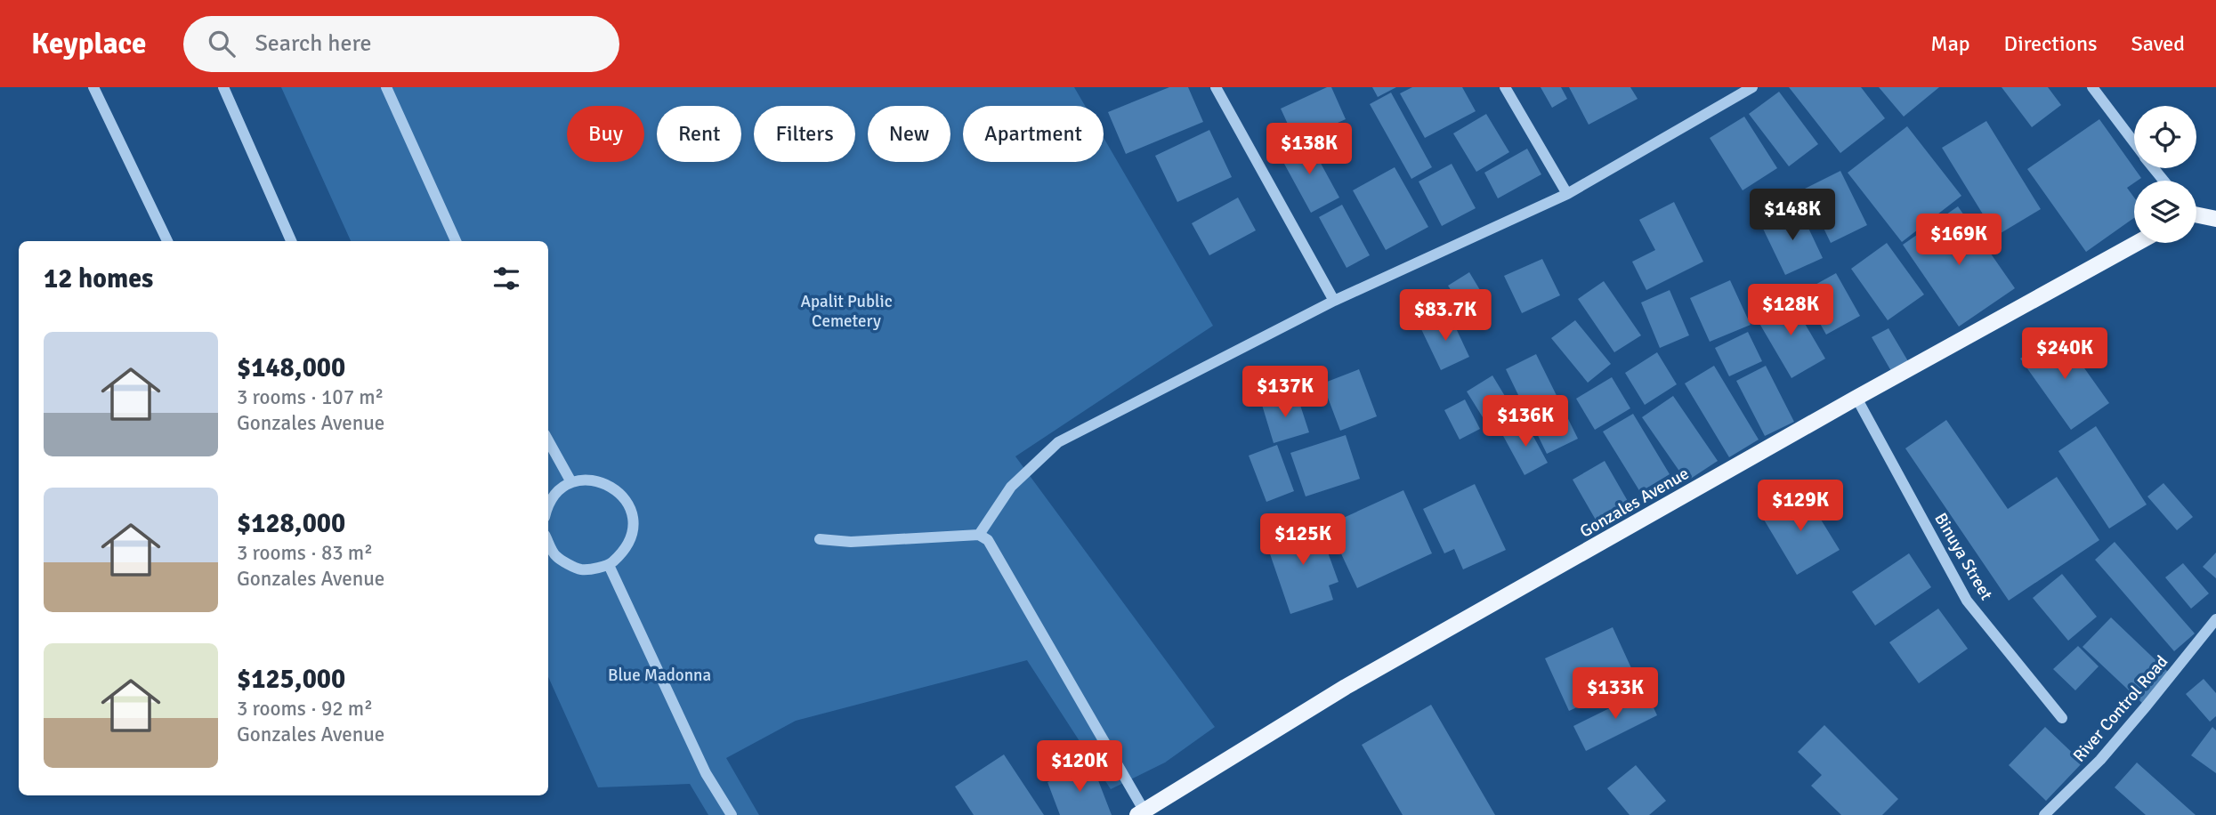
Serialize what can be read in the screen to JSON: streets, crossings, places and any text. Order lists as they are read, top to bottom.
{
  "streets": {
    "main road": ["Gonzales Avenue"],
    "street": ["Binuya Street", "River Control Road"]
  },
  "crossings": [
    ["Gonzales Avenue", "Binuya Street"]
  ],
  "parks": ["Apalit Public Cemetery", "Blue Madonna"],
  "page": {
    "header": "Keyplace",
    "search": "Search here",
    "nav": ["Map", "Directions", "Saved"],
    "chip": [
      "Buy",
      "Rent",
      "Filters",
      "New",
      "Apartment"
    ],
    "price": [
      "$138K",
      "$148K",
      "$169K",
      "$128K",
      "$83.7K",
      "$240K",
      "$137K",
      "$136K",
      "$129K",
      "$125K",
      "$133K",
      "$120K"
    ],
    "heading": "12 homes",
    "list": [
      {
        "name": "$148,000",
        "note": "3 rooms · 107 m² · Gonzales Avenue"
      },
      {
        "name": "$128,000",
        "note": "3 rooms · 83 m² · Gonzales Avenue"
      },
      {
        "name": "$125,000",
        "note": "3 rooms · 92 m² · Gonzales Avenue"
      }
    ]
  }
}
